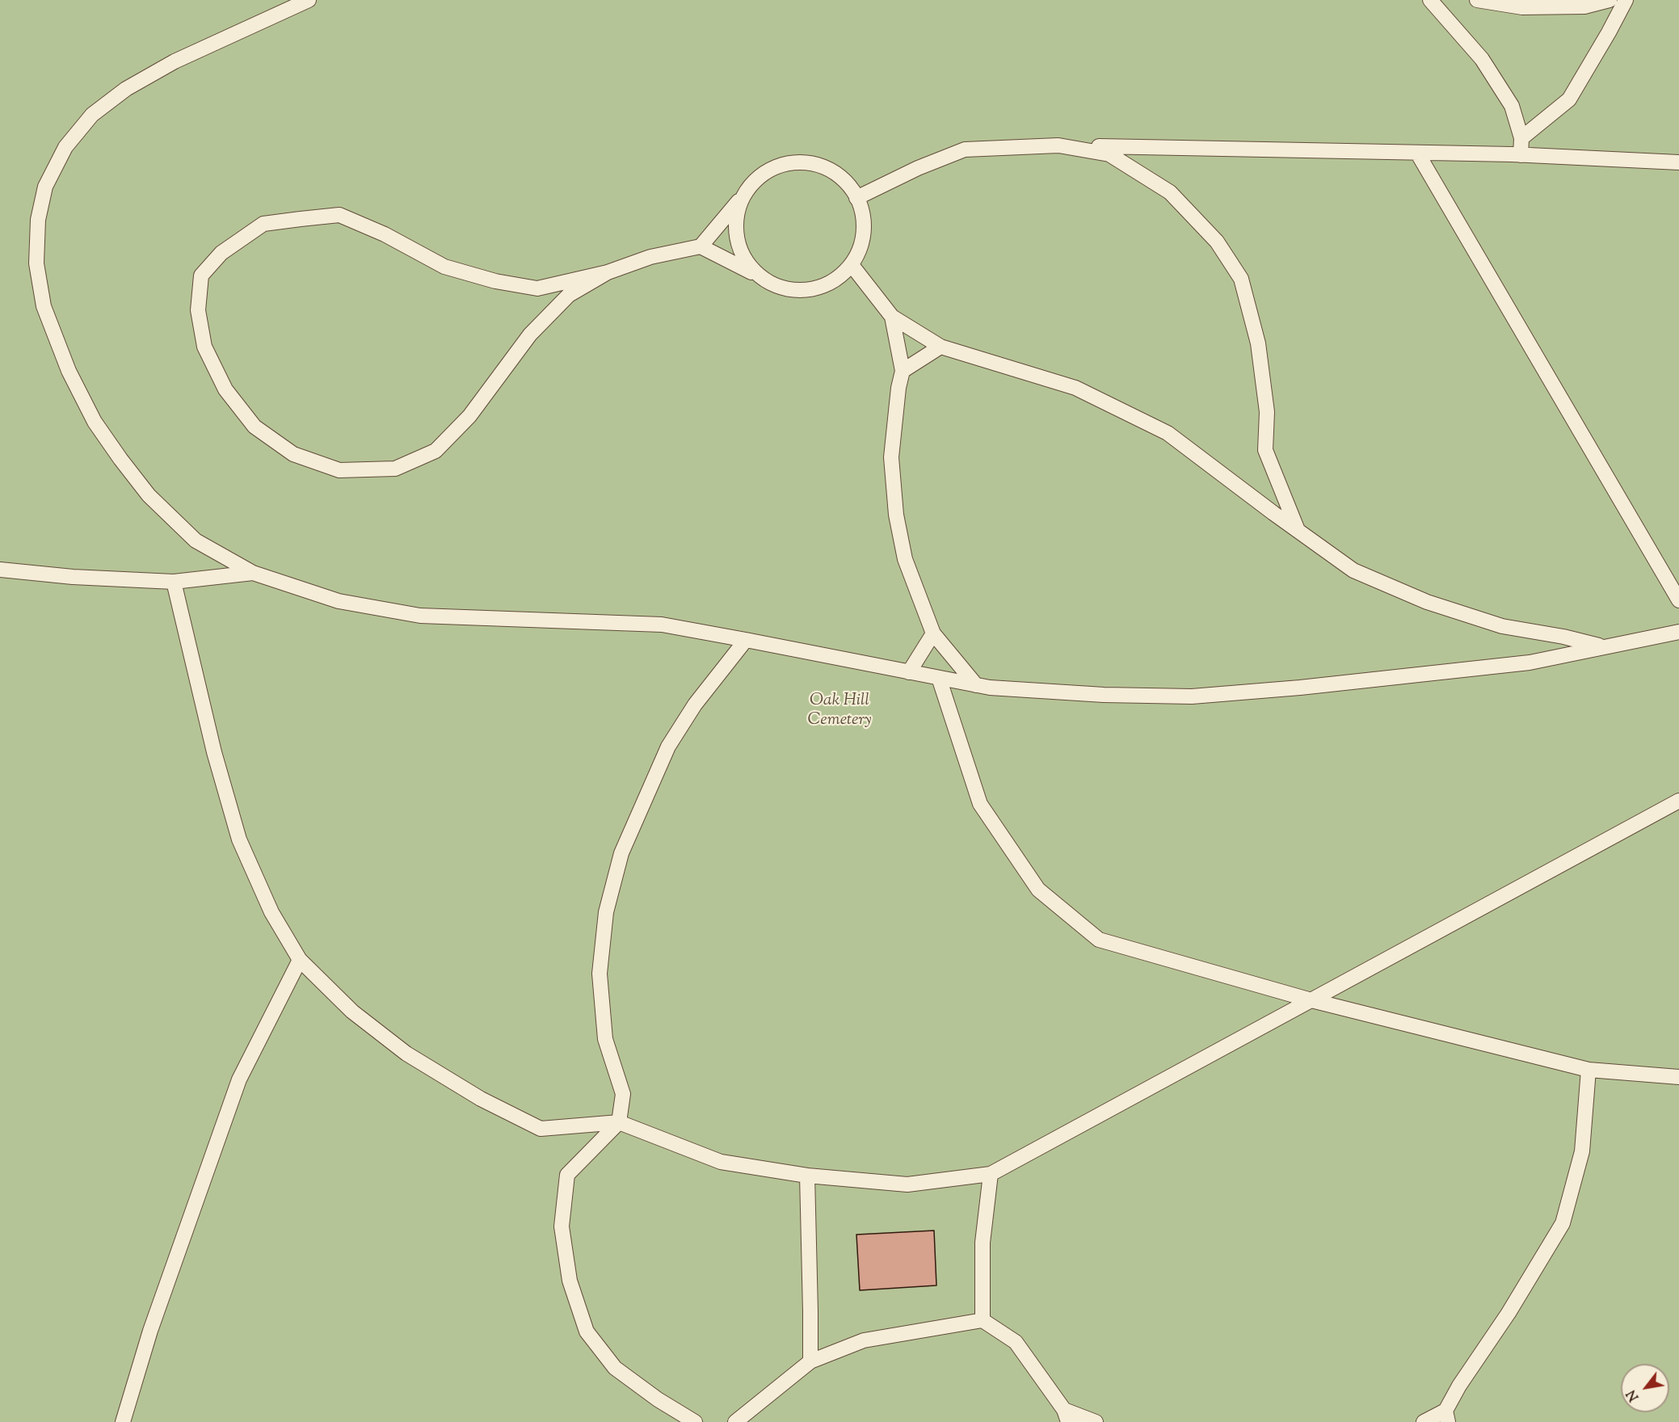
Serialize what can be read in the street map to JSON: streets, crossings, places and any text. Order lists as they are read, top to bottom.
{
  "parks": ["Oak Hill Cemetery"],
  "north": "bottom left"
}
